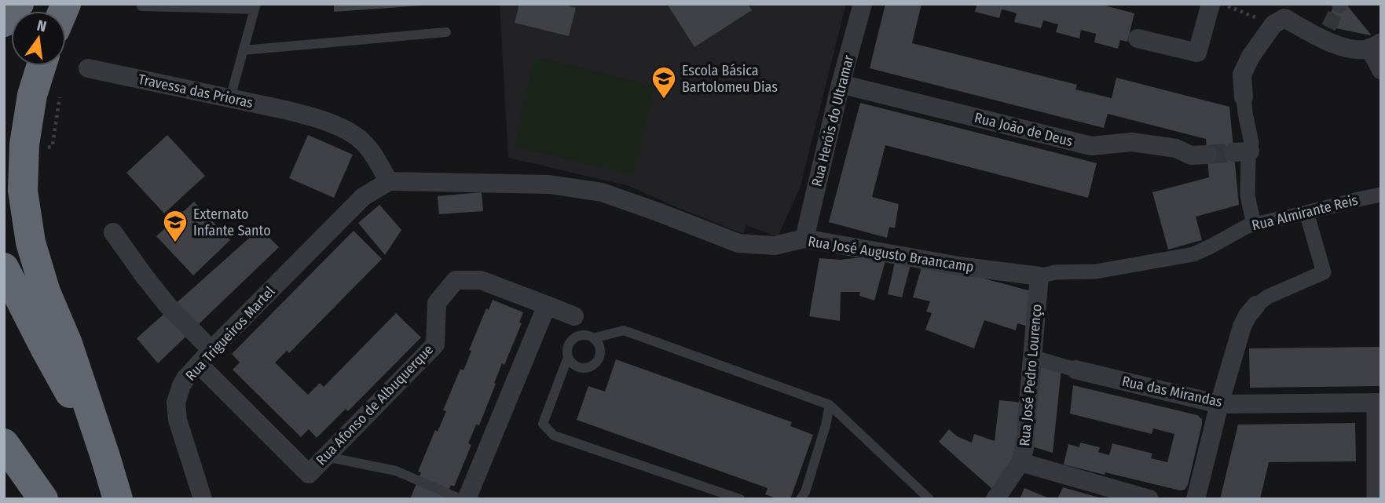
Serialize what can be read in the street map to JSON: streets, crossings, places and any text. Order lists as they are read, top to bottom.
{
  "streets": {
    "street": [
      "Travessa das Prioras",
      "Rua Heróis do Ultramar",
      "Rua João de Deus",
      "Rua Almirante Reis",
      "Rua José Augusto Braancamp",
      "Rua Trigueiros Martel",
      "Rua José Pedro Lourenço",
      "Rua das Mirandas",
      "Rua Afonso de Albuquerque"
    ]
  },
  "crossings": [
    ["Travessa das Prioras", "Rua José Augusto Braancamp"],
    ["Travessa das Prioras", "Rua Trigueiros Martel"],
    ["Rua Heróis do Ultramar", "Rua João de Deus"],
    ["Rua Heróis do Ultramar", "Rua José Augusto Braancamp"],
    ["Rua Almirante Reis", "Rua José Augusto Braancamp"],
    ["Rua Almirante Reis", "Rua José Pedro Lourenço"],
    ["Rua José Augusto Braancamp", "Rua Trigueiros Martel"],
    ["Rua José Augusto Braancamp", "Rua José Pedro Lourenço"],
    ["Rua Trigueiros Martel", "Rua Afonso de Albuquerque"],
    ["Rua José Pedro Lourenço", "Rua das Mirandas"]
  ],
  "places": {
    "school or university": ["Escola Básica Bartolomeu Dias", "Externato Infante Santo"]
  },
  "north": "top"
}
